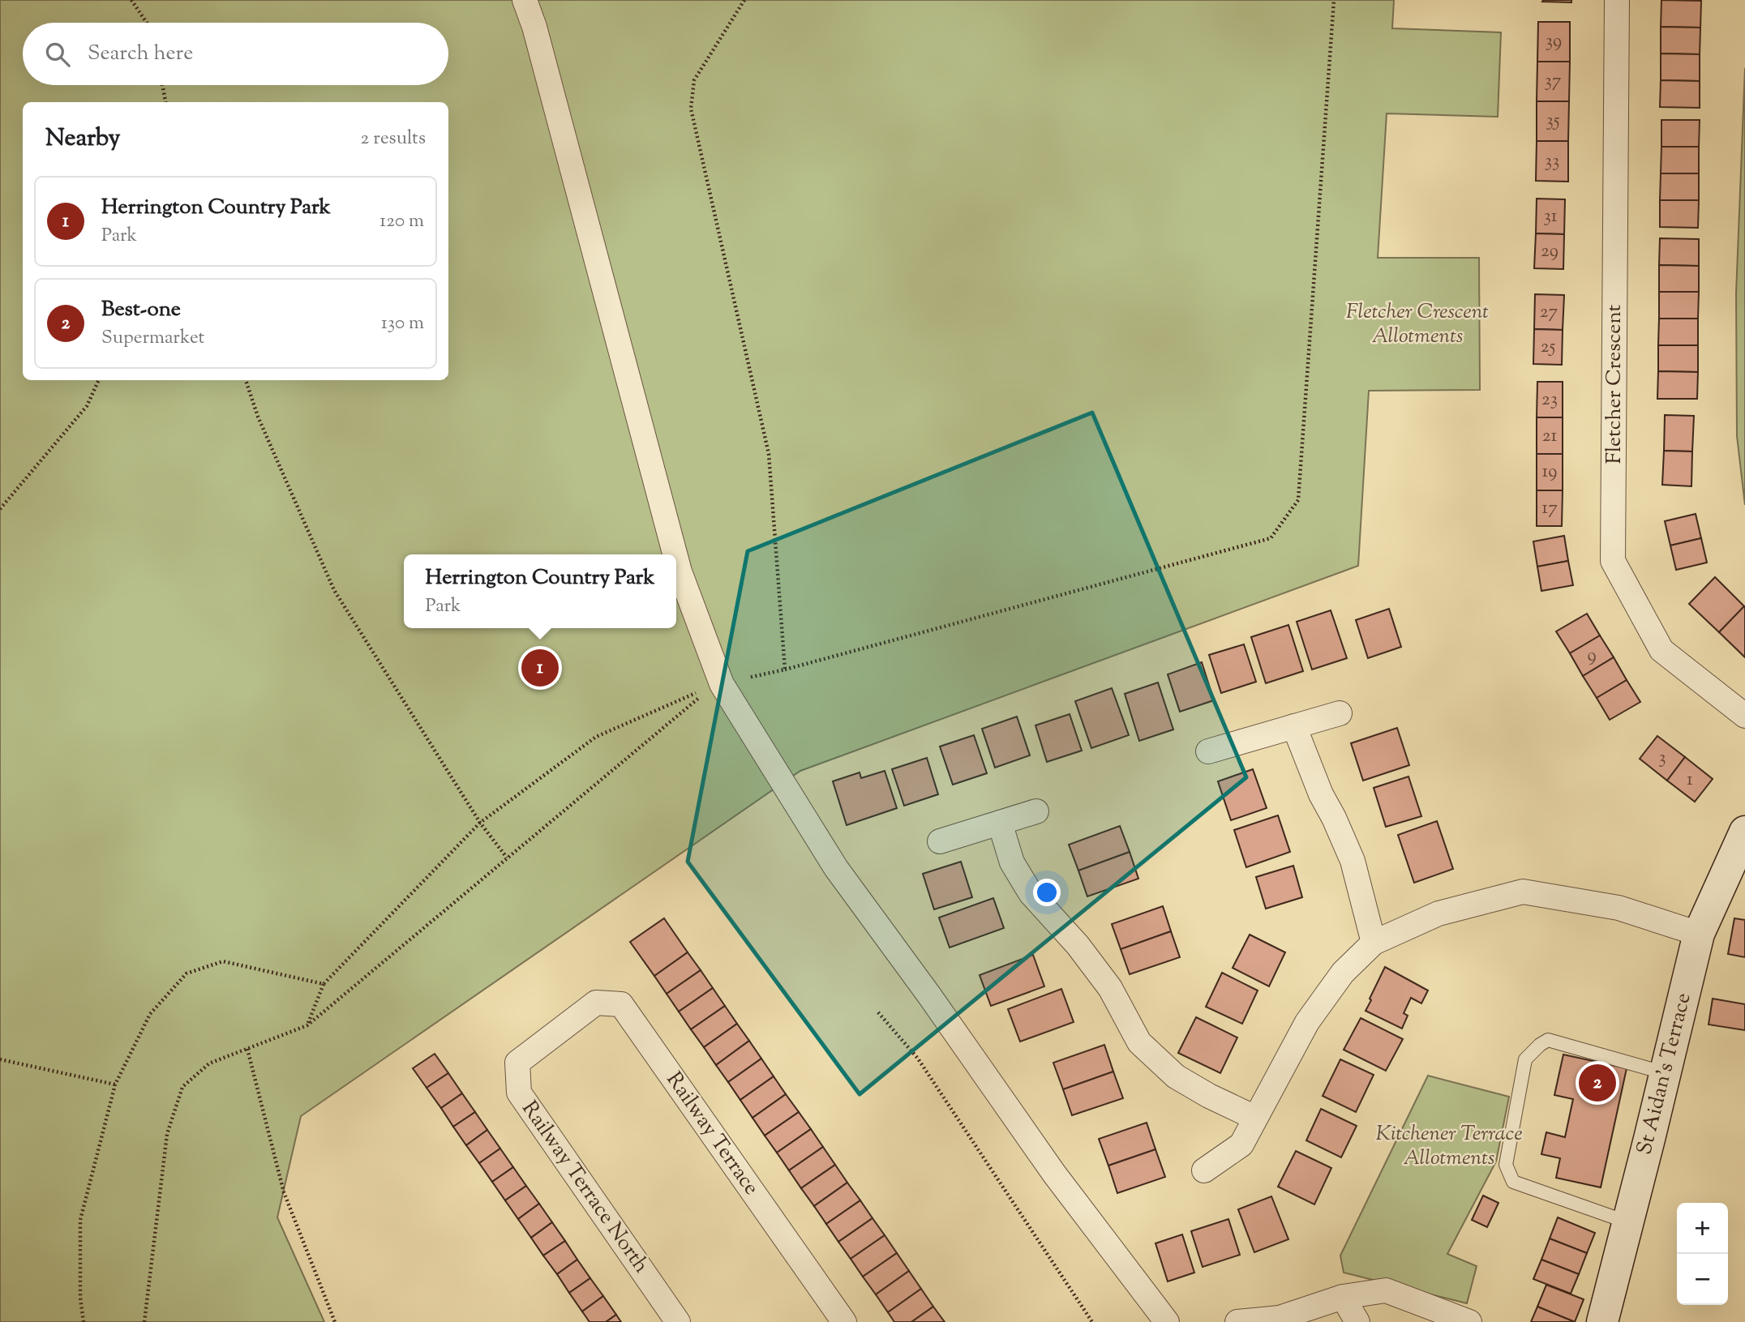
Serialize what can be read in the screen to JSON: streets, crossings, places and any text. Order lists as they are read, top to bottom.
{
  "streets": {
    "main road": ["St Aidan's Terrace"],
    "street": ["Fletcher Crescent", "Railway Terrace", "Railway Terrace North"]
  },
  "crossings": [
    ["Railway Terrace", "Railway Terrace North"]
  ],
  "parks": ["Fletcher Crescent Allotments", "Kitchener Terrace Allotments"],
  "house_numbers": [
    "39",
    "37",
    "35",
    "33",
    "31",
    "29",
    "27",
    "25",
    "23",
    "21",
    "19",
    "17",
    "9",
    "3",
    "1"
  ],
  "page": {
    "search": "Search here",
    "heading": ["Nearby", "2 results"],
    "list": [
      {
        "mark": "1",
        "name": "Herrington Country Park",
        "note": "Park",
        "value": "120 m"
      },
      {
        "mark": "2",
        "name": "Best-one",
        "note": "Supermarket",
        "value": "130 m"
      }
    ],
    "popup": ["Herrington Country Park", "Park"],
    "pins": ["1", "2"],
    "map_buttons": ["+", "−"]
  }
}
